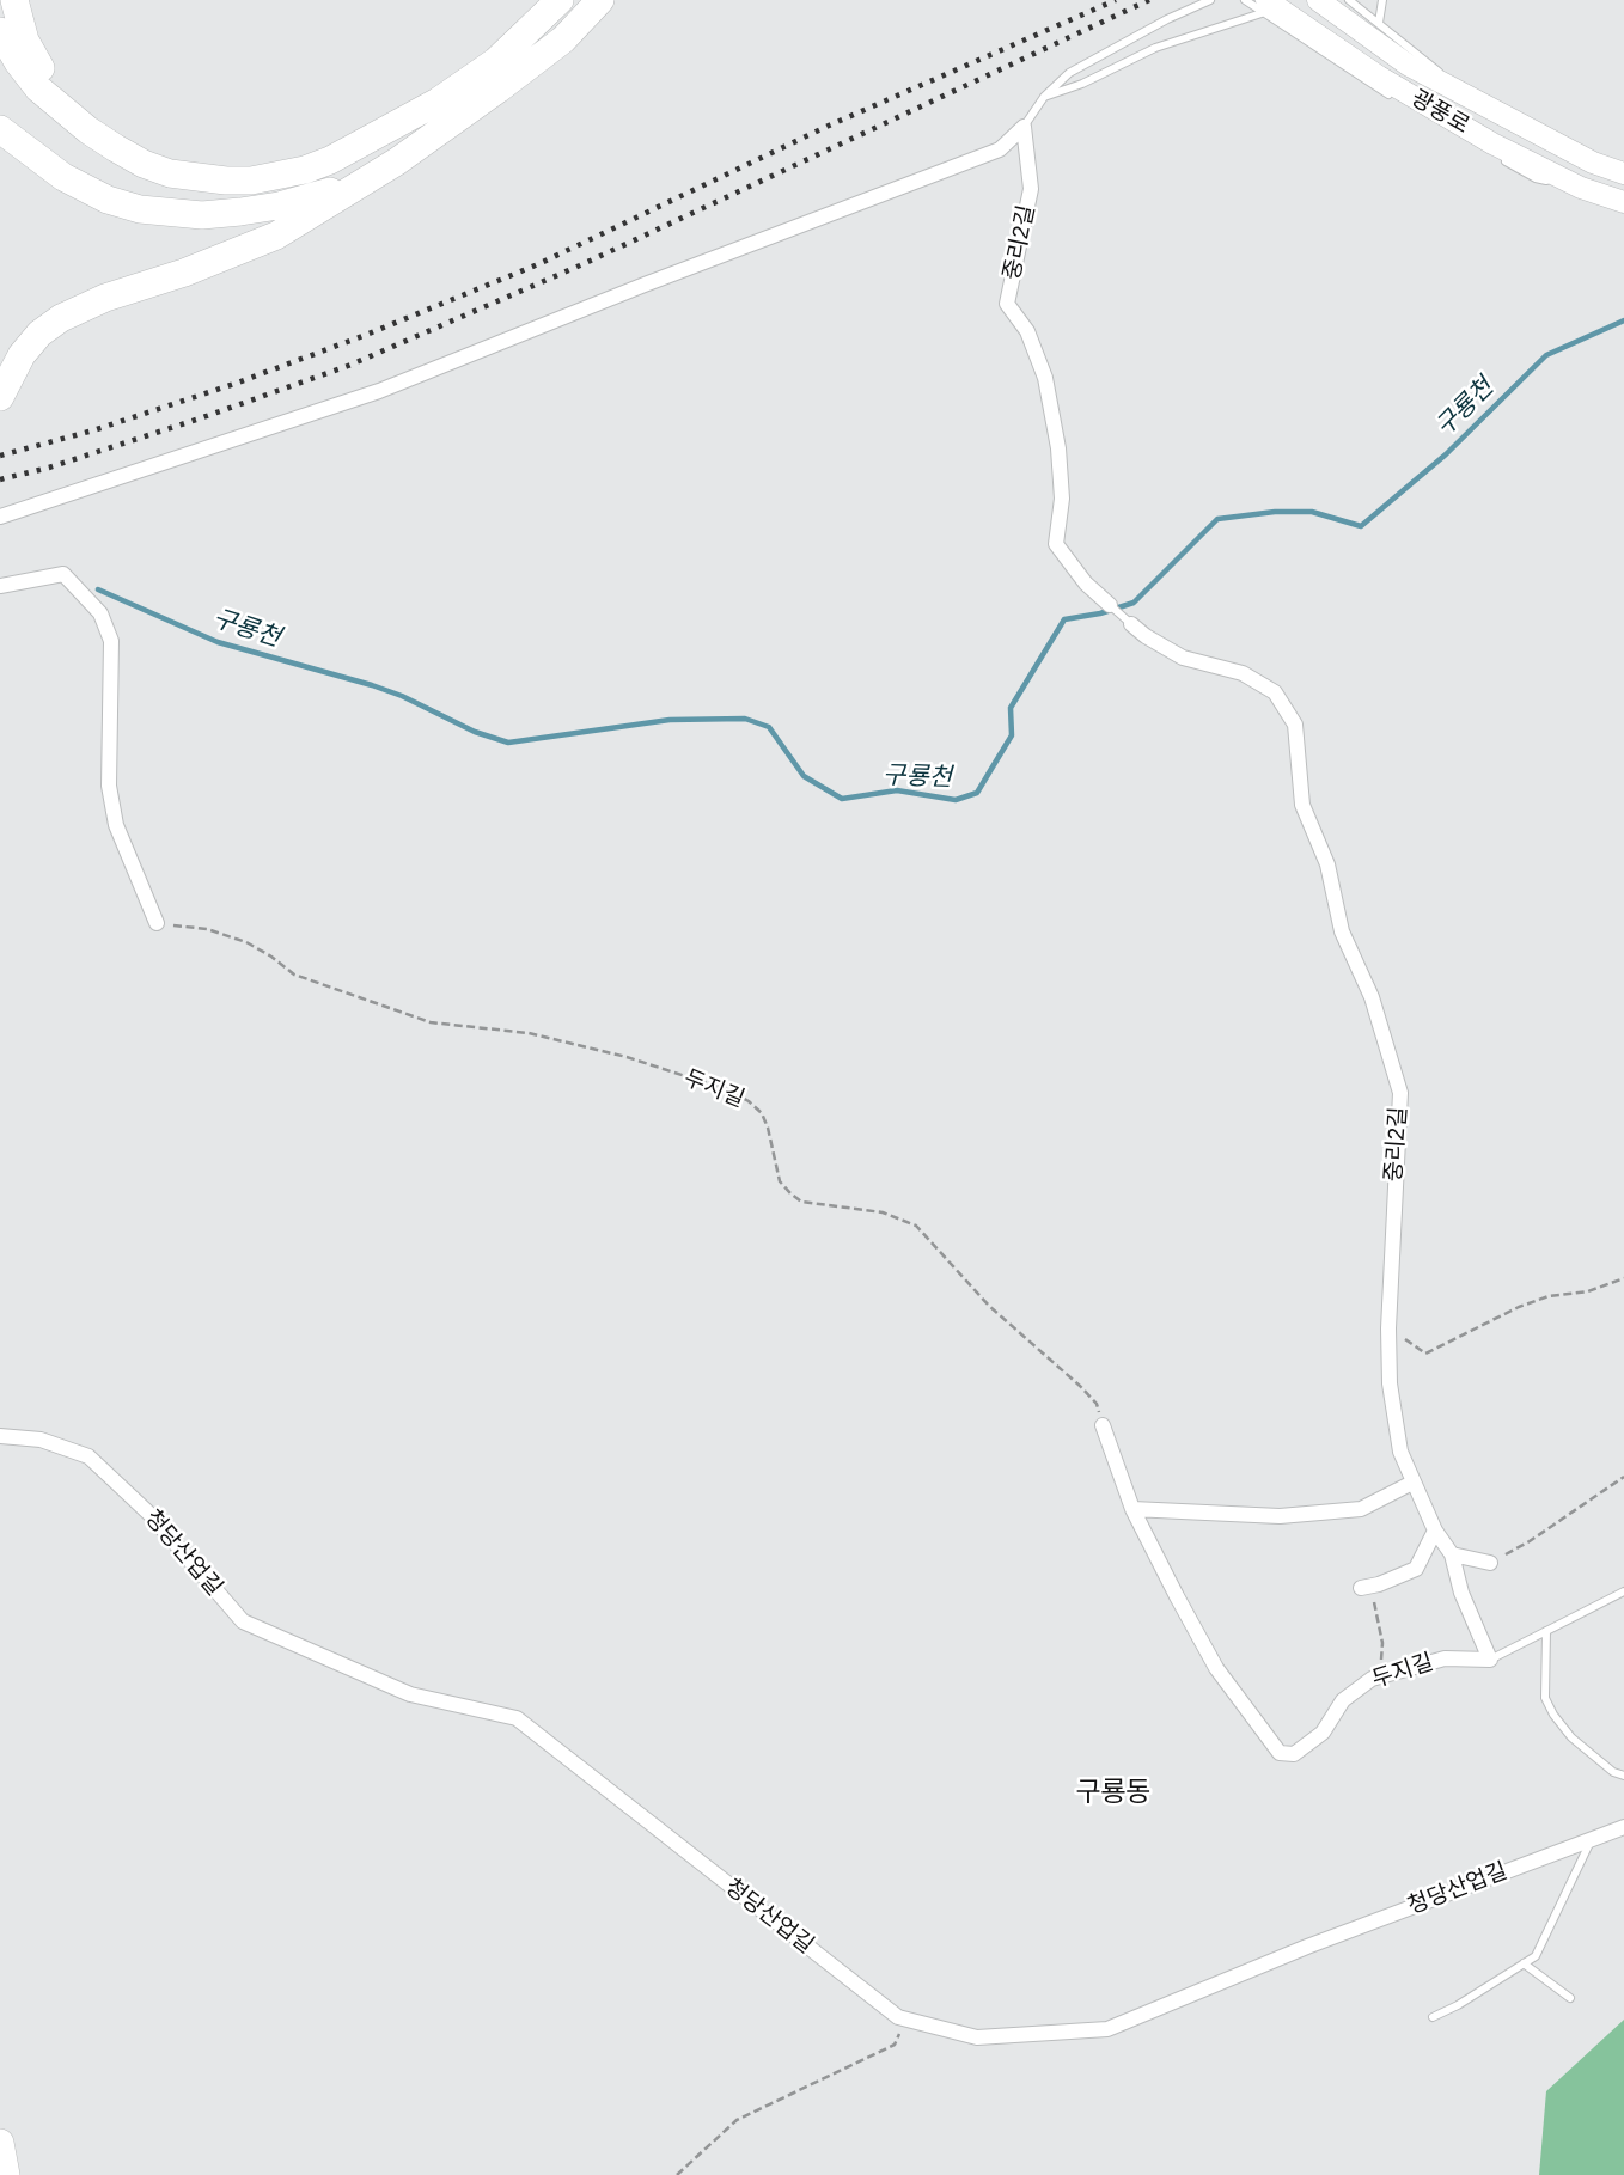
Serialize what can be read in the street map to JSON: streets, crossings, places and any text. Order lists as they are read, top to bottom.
{
  "streets": {
    "main road": ["광풍로"],
    "street": ["중리2길", "두지길", "청당산업길"]
  },
  "crossings": [
    ["중리2길", "두지길"]
  ],
  "districts": ["구룡동"],
  "water": ["구룡천"]
}
